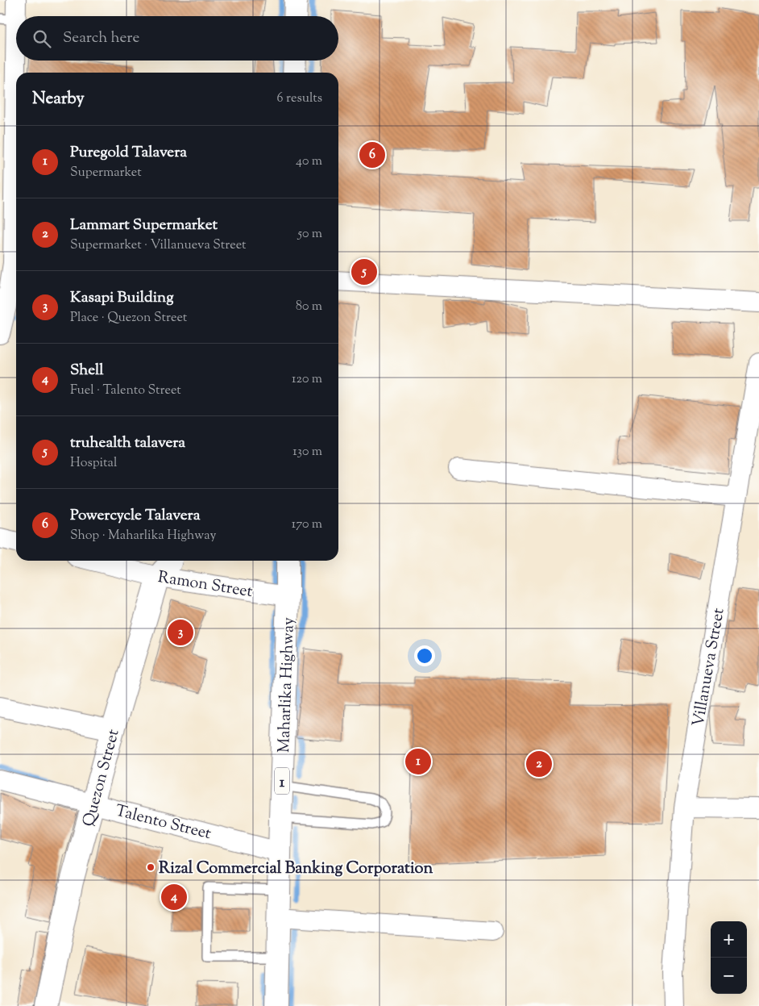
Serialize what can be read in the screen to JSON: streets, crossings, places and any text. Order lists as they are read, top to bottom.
{
  "streets": {
    "main road": ["Maharlika Highway", "Quezon Street", "1"],
    "street": ["Ramon Street", "Villanueva Street", "Talento Street"]
  },
  "crossings": [
    ["Ramon Street", "Maharlika Highway"],
    ["Ramon Street", "Quezon Street"],
    ["Maharlika Highway", "Talento Street"],
    ["Quezon Street", "Talento Street"]
  ],
  "places": ["Rizal Commercial Banking Corporation"],
  "page": {
    "search": "Search here",
    "heading": ["Nearby", "6 results"],
    "list": [
      {
        "mark": "1",
        "name": "Puregold Talavera",
        "note": "Supermarket",
        "value": "40 m"
      },
      {
        "mark": "2",
        "name": "Lammart Supermarket",
        "note": "Supermarket · Villanueva Street",
        "value": "50 m"
      },
      {
        "mark": "3",
        "name": "Kasapi Building",
        "note": "Place · Quezon Street",
        "value": "80 m"
      },
      {
        "mark": "4",
        "name": "Shell",
        "note": "Fuel · Talento Street",
        "value": "120 m"
      },
      {
        "mark": "5",
        "name": "truhealth talavera",
        "note": "Hospital",
        "value": "130 m"
      },
      {
        "mark": "6",
        "name": "Powercycle Talavera",
        "note": "Shop · Maharlika Highway",
        "value": "170 m"
      }
    ],
    "pins": [
      "6",
      "5",
      "3",
      "1",
      "2",
      "4"
    ],
    "map_buttons": ["+", "−"]
  }
}
